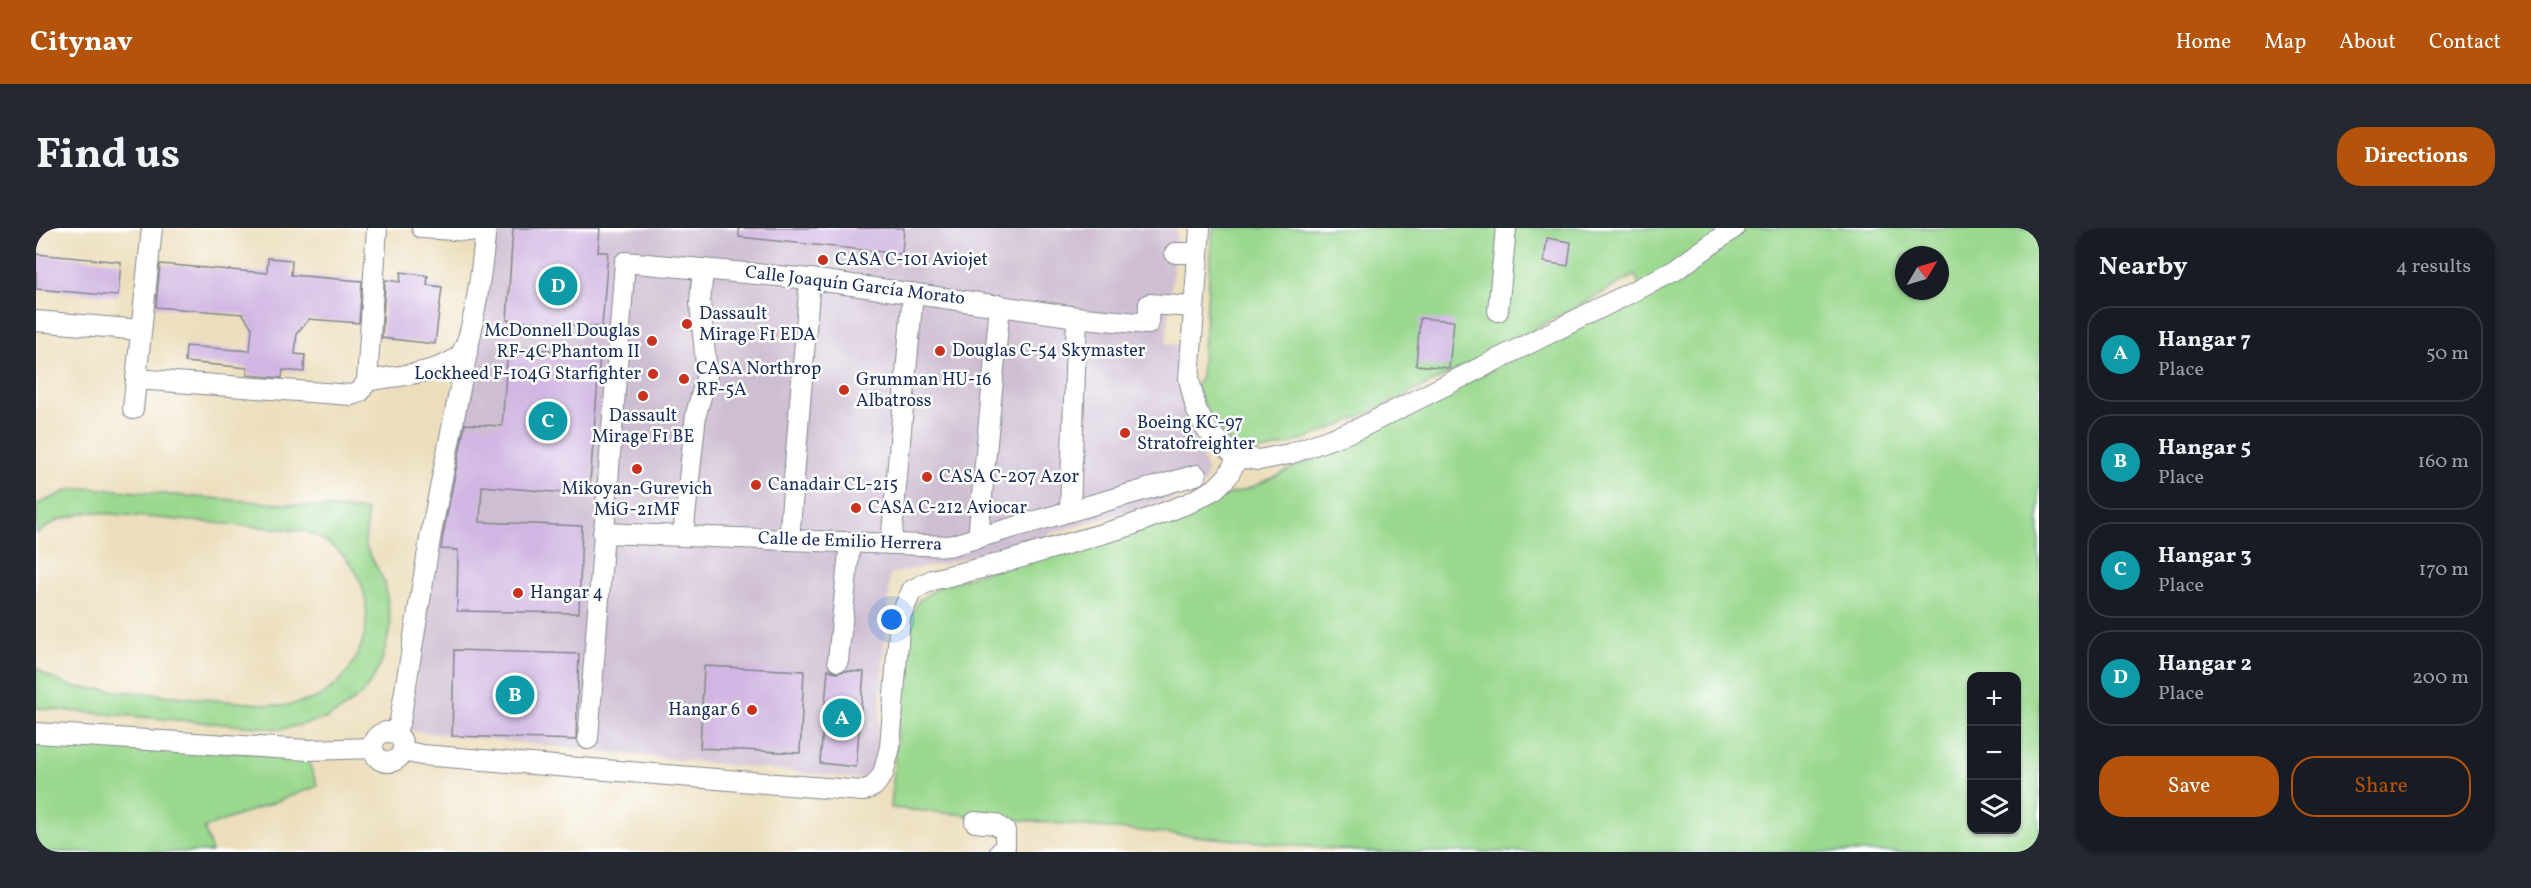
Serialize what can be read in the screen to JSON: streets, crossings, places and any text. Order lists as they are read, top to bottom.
{
  "streets": {
    "street": ["Calle Joaquín García Morato", "Calle de Emilio Herrera"]
  },
  "crossings": [
    ["Calle Joaquín García Morato", "Calle de Emilio Herrera"]
  ],
  "places": [
    "CASA C-101 Aviojet",
    "Dassault Mirage F1 EDA",
    "McDonnell Douglas RF-4C Phantom II",
    "Douglas C-54 Skymaster",
    "Lockheed F-104G Starfighter",
    "CASA Northrop RF-5A",
    "Grumman HU-16 Albatross",
    "Dassault Mirage F1 BE",
    "Boeing KC-97 Stratofreighter",
    "Mikoyan-Gurevich MiG-21MF",
    "CASA C-207 Azor",
    "Canadair CL-215",
    "CASA C-212 Aviocar",
    "Hangar 4",
    "Hangar 6"
  ],
  "north": "top right",
  "page": {
    "header": "Citynav",
    "nav": [
      "Home",
      "Map",
      "About",
      "Contact"
    ],
    "title": "Find us",
    "buttons": [
      "Directions",
      ["Save", "Share"]
    ],
    "heading": ["Nearby", "4 results"],
    "pins": [
      "D",
      "C",
      "B",
      "A"
    ],
    "list": [
      {
        "mark": "A",
        "name": "Hangar 7",
        "note": "Place",
        "value": "50 m"
      },
      {
        "mark": "B",
        "name": "Hangar 5",
        "note": "Place",
        "value": "160 m"
      },
      {
        "mark": "C",
        "name": "Hangar 3",
        "note": "Place",
        "value": "170 m"
      },
      {
        "mark": "D",
        "name": "Hangar 2",
        "note": "Place",
        "value": "200 m"
      }
    ],
    "map_buttons": ["+", "−"]
  }
}
